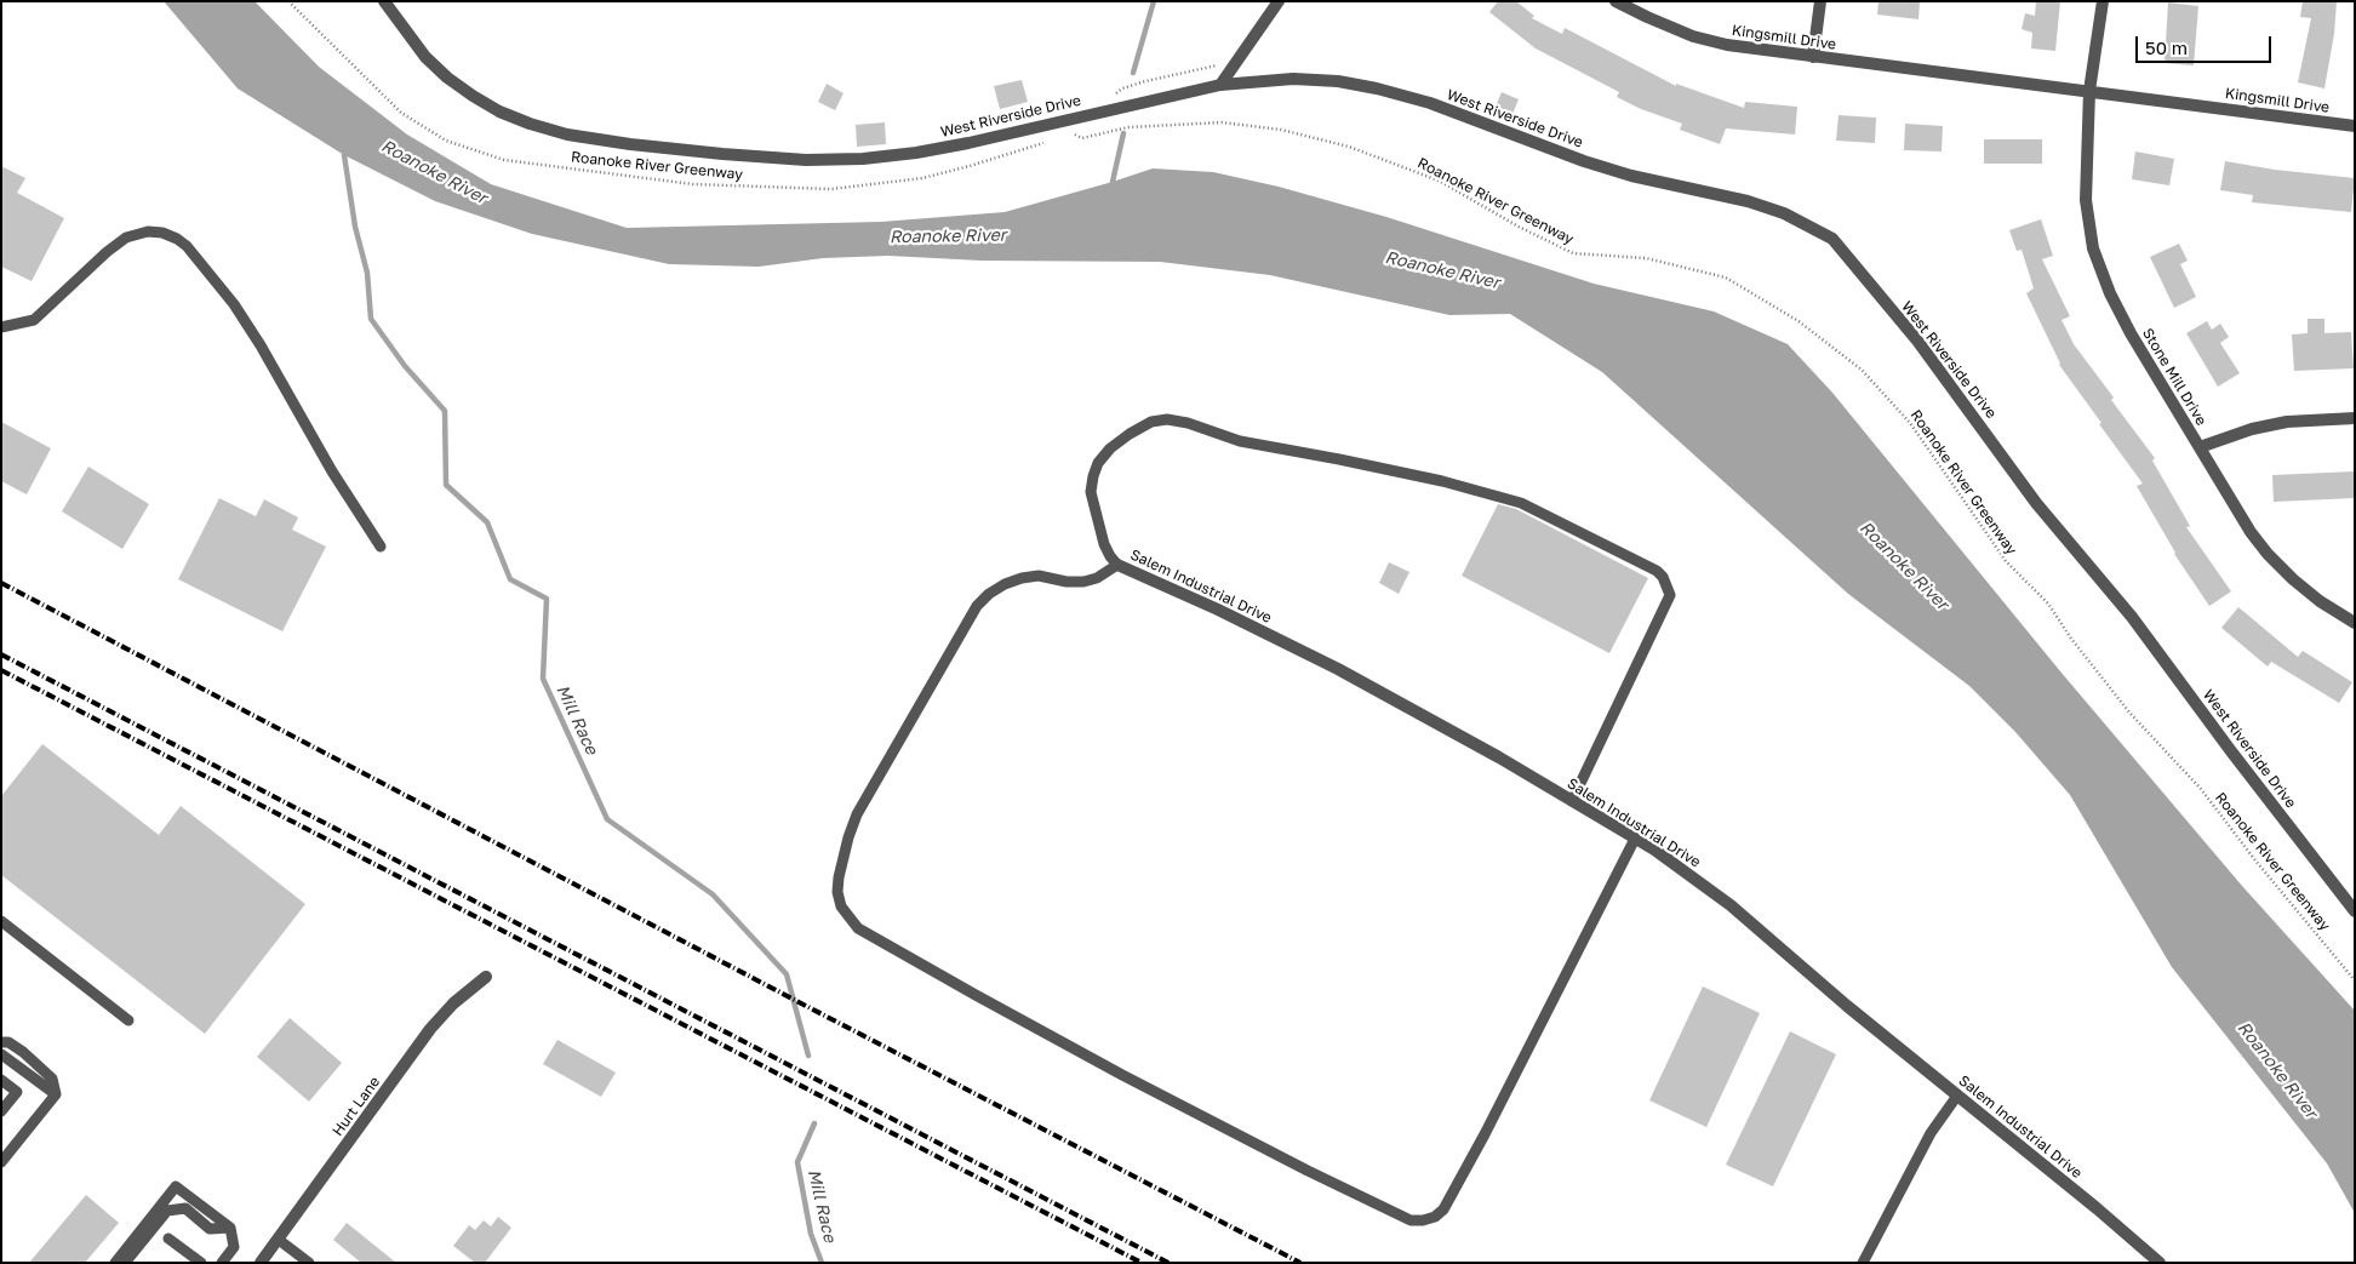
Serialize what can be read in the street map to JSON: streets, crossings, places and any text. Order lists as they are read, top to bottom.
{
  "streets": {
    "street": [
      "Kingsmill Drive",
      "West Riverside Drive",
      "Stone Mill Drive",
      "Salem Industrial Drive",
      "Hurt Lane"
    ],
    "path": ["Roanoke River Greenway"]
  },
  "crossings": [
    ["Kingsmill Drive", "Stone Mill Drive"]
  ],
  "water": ["Roanoke River", "Mill Race"],
  "scale_bar": "50 m"
}
